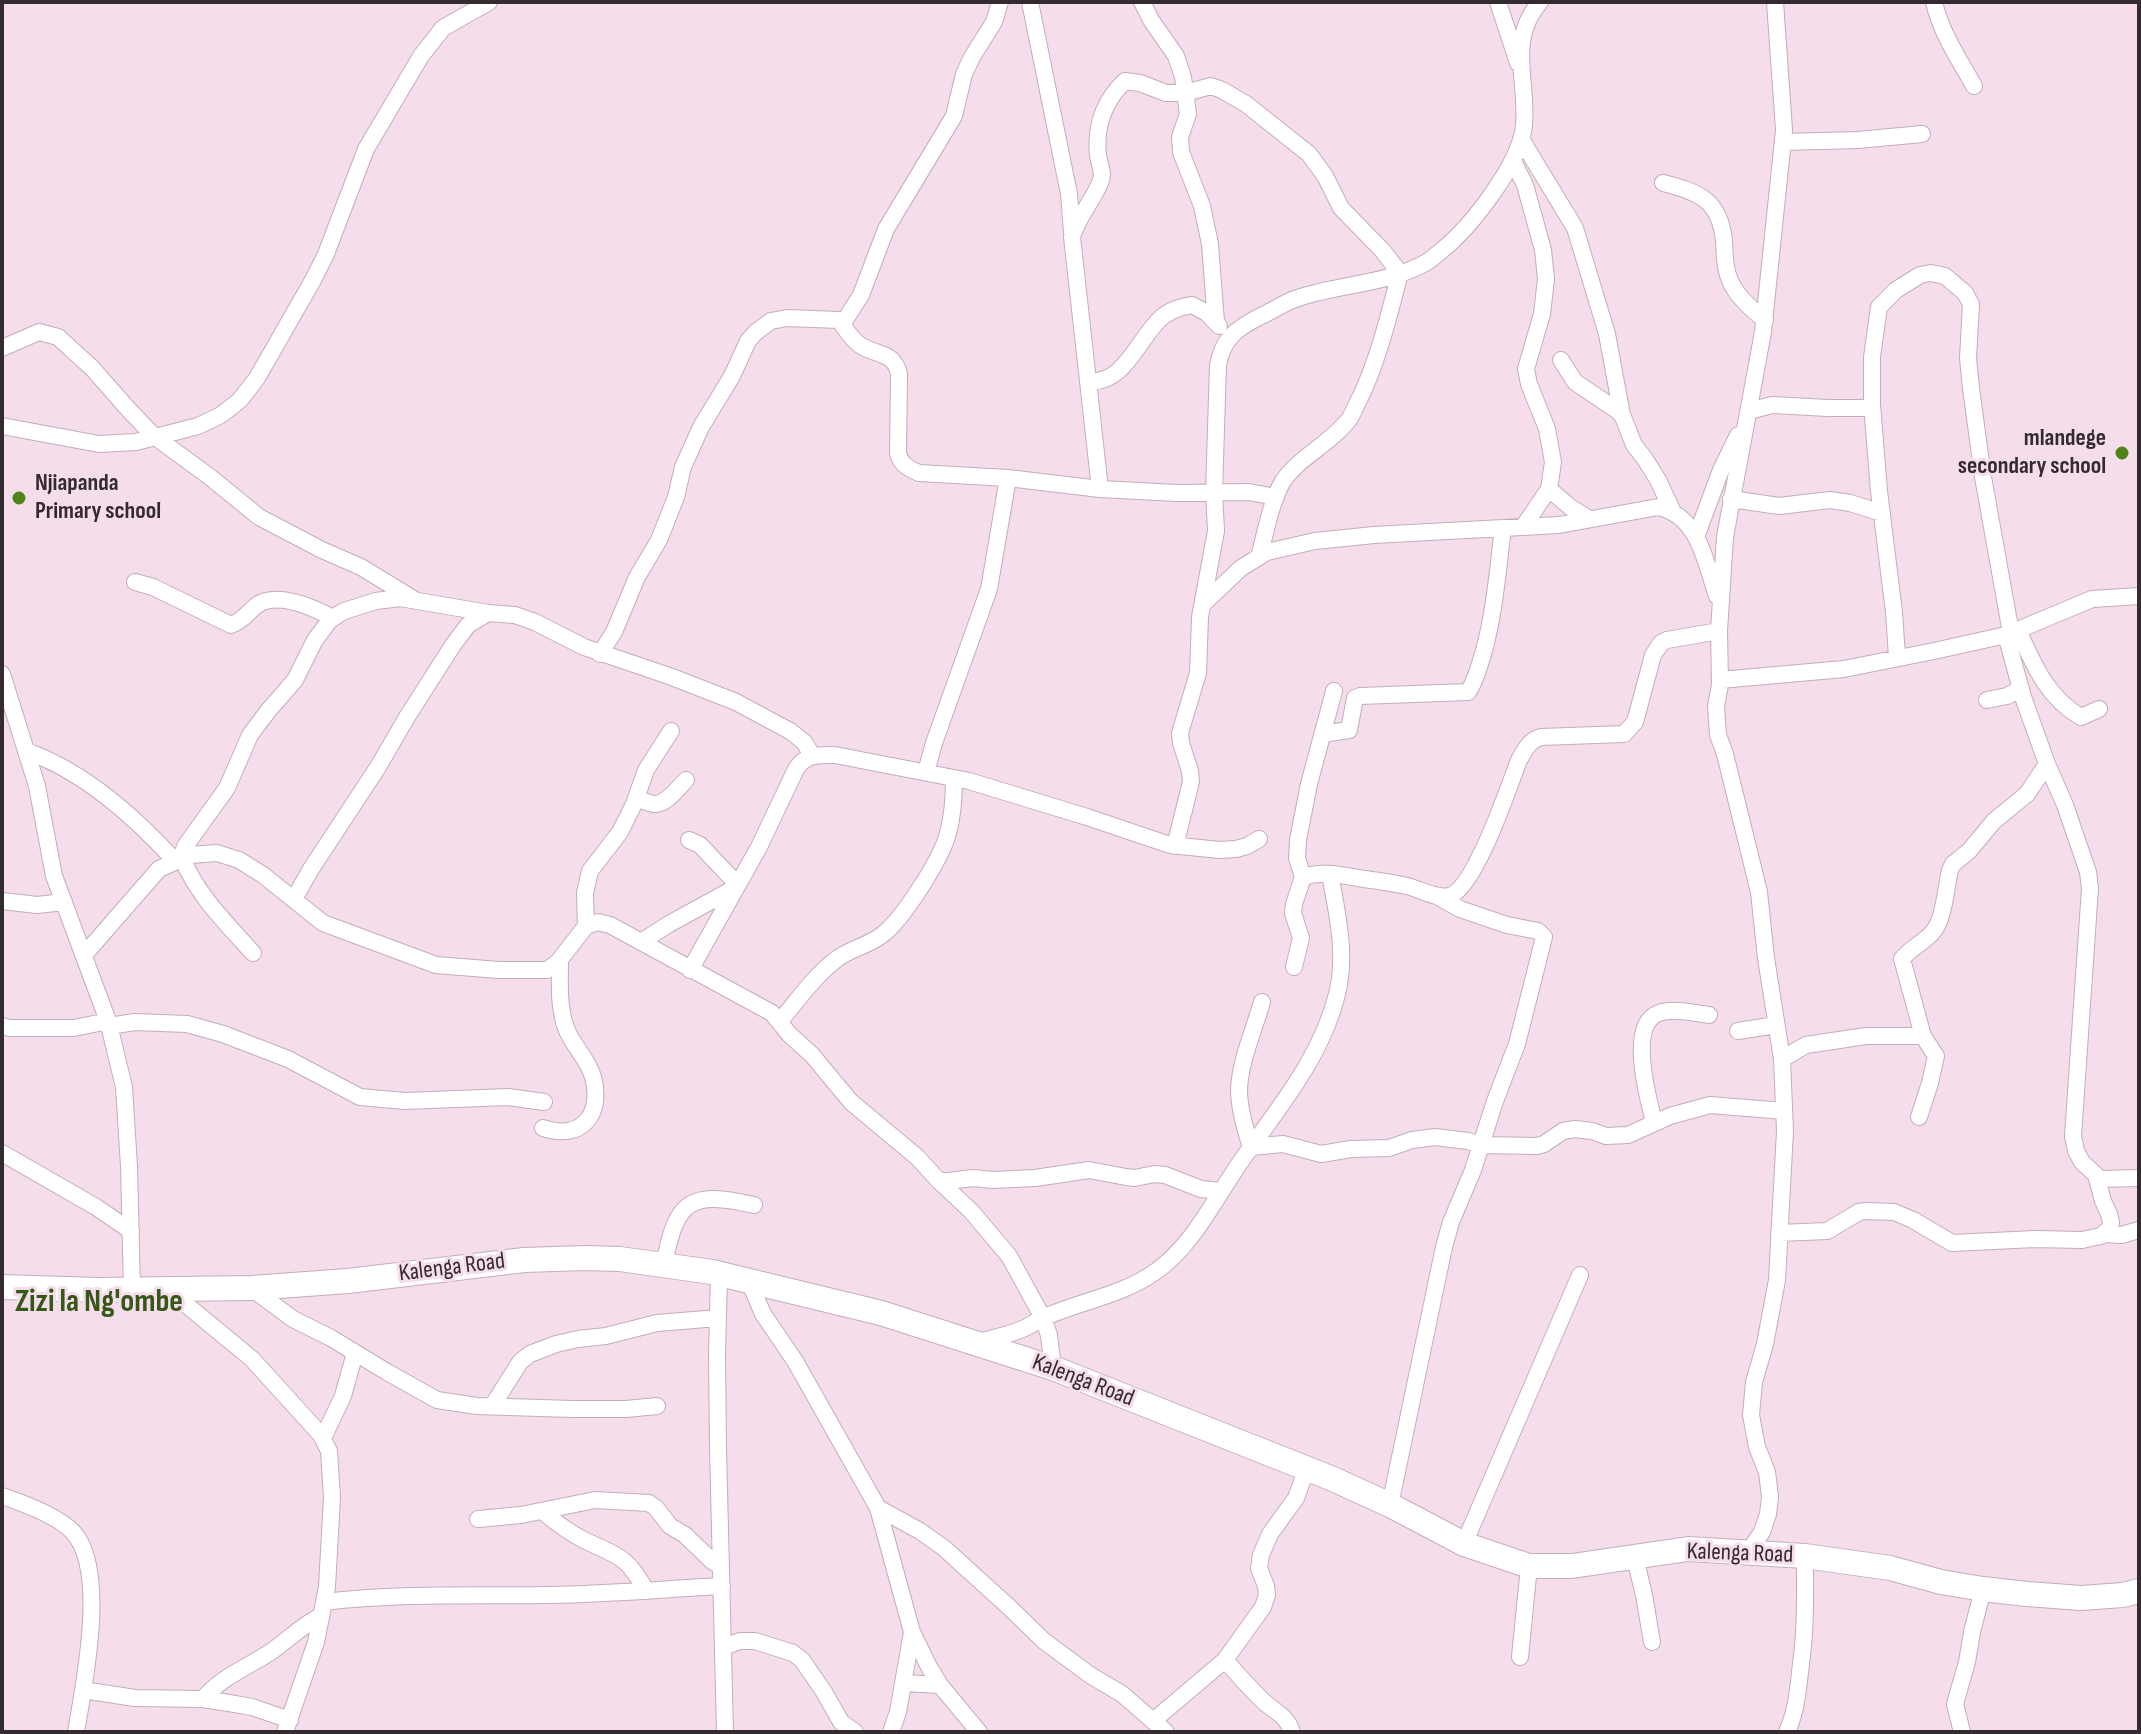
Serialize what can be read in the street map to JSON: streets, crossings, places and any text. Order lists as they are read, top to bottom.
{
  "streets": {
    "main road": ["Kalenga Road"]
  },
  "districts": ["Zizi la Ng'ombe"],
  "places": ["mlandege secondary school", "Njiapanda Primary school"]
}
